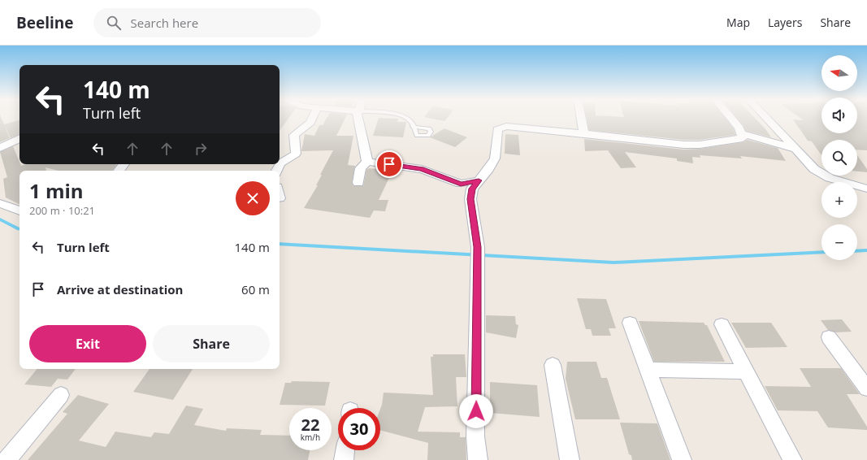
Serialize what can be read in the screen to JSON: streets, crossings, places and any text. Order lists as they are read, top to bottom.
{
  "north": "left",
  "page": {
    "header": "Beeline",
    "search": "Search here",
    "nav": ["Map", "Layers", "Share"],
    "map_buttons": ["+", "−"],
    "turn": ["140 m", "Turn left"],
    "heading": ["1 min", "200 m · 10:21"],
    "list": [
      {
        "name": "Turn left",
        "value": "140 m"
      },
      {
        "name": "Arrive at destination",
        "value": "60 m"
      }
    ],
    "buttons": ["Exit", "Share"],
    "speed": "22 km/h",
    "limit": "30"
  }
}
